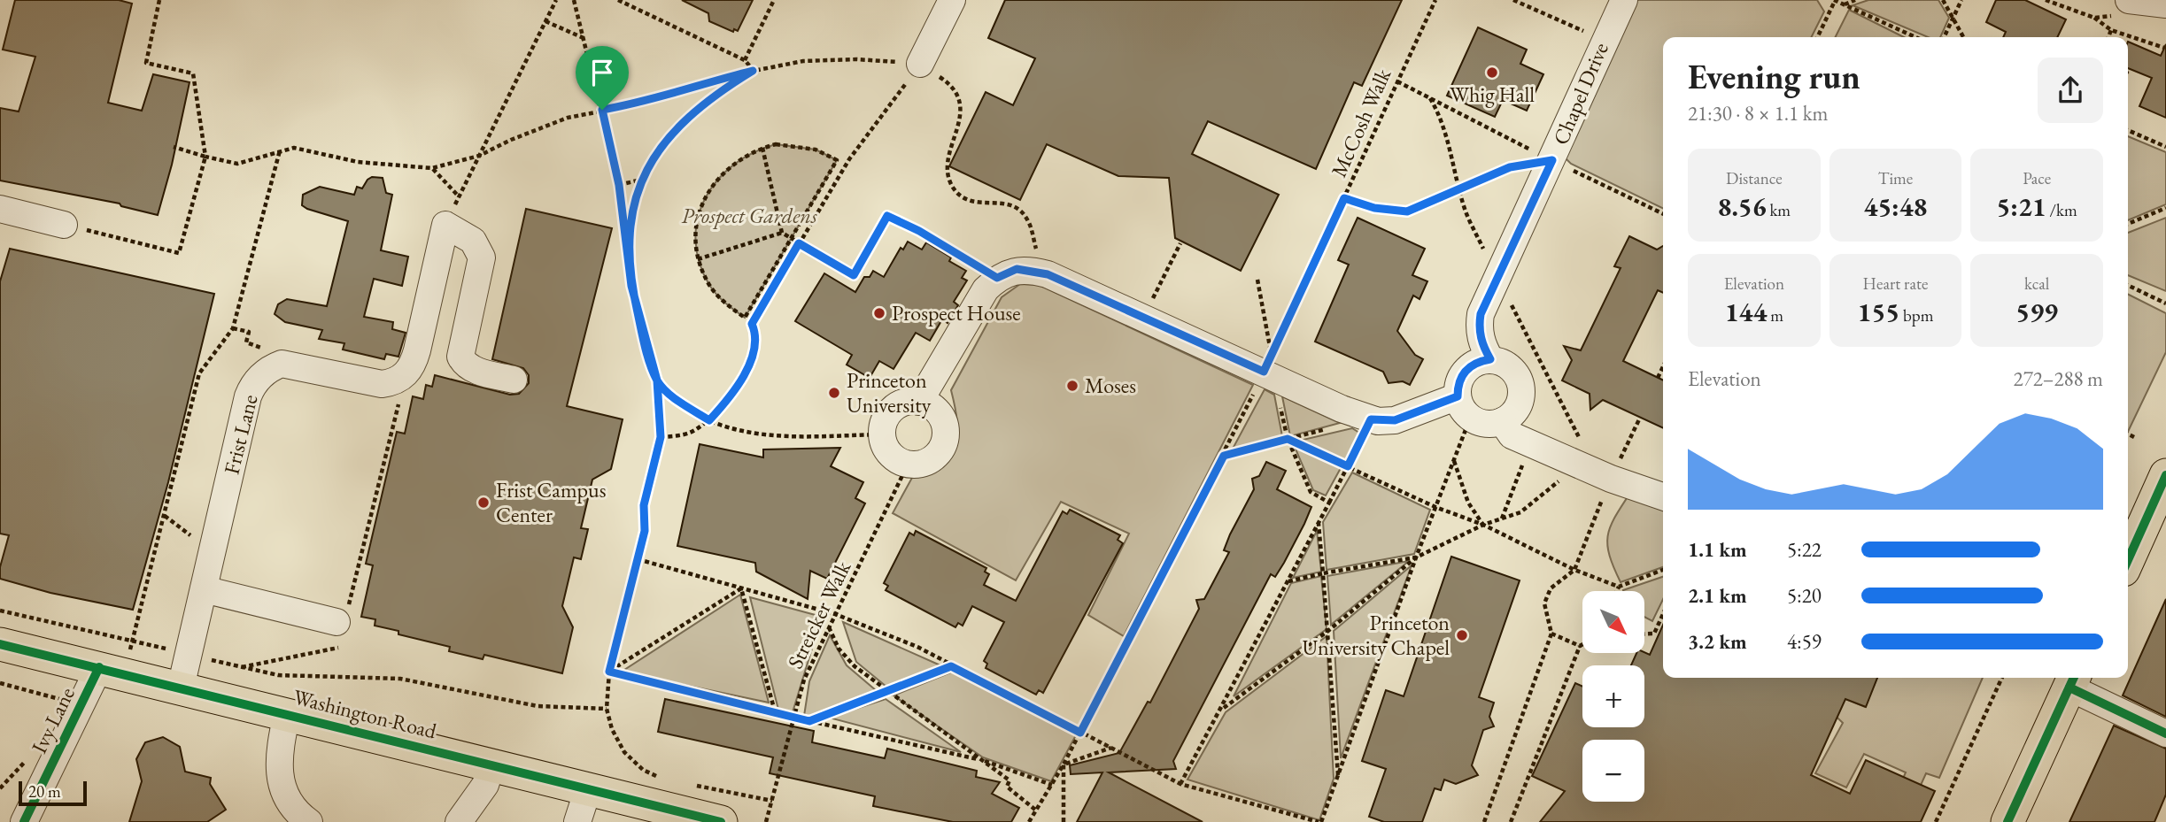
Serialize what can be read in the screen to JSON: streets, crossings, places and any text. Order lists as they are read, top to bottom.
{
  "streets": {
    "main road": ["Washington Road"],
    "street": ["Chapel Drive", "Frist Lane", "Ivy Lane"],
    "path": ["McCosh Walk", "Streicker Walk"]
  },
  "crossings": [
    ["Frist Lane", "Washington Road"],
    ["Washington Road", "Ivy Lane"]
  ],
  "parks": ["Prospect Gardens"],
  "places": [
    "Whig Hall",
    "Prospect House",
    "Moses",
    "Princeton University",
    "Frist Campus Center",
    "Princeton University Chapel"
  ],
  "scale_bar": "20 m",
  "north": "bottom right",
  "page": {
    "heading": ["Evening run", "21:30 · 8 × 1.1 km"],
    "stats": [
      ["Distance", "8.56 km"],
      ["Time", "45:48"],
      ["Pace", "5:21 /km"],
      ["Elevation", "144 m"],
      ["Heart rate", "155 bpm"],
      ["kcal", "599"]
    ],
    "chart": ["Elevation", "272–288 m"],
    "list": [
      {
        "name": "1.1 km",
        "note": "5:22"
      },
      {
        "name": "2.1 km",
        "note": "5:20"
      },
      {
        "name": "3.2 km",
        "note": "4:59"
      }
    ],
    "map_buttons": ["+", "−"],
    "scale": "20 m"
  }
}
